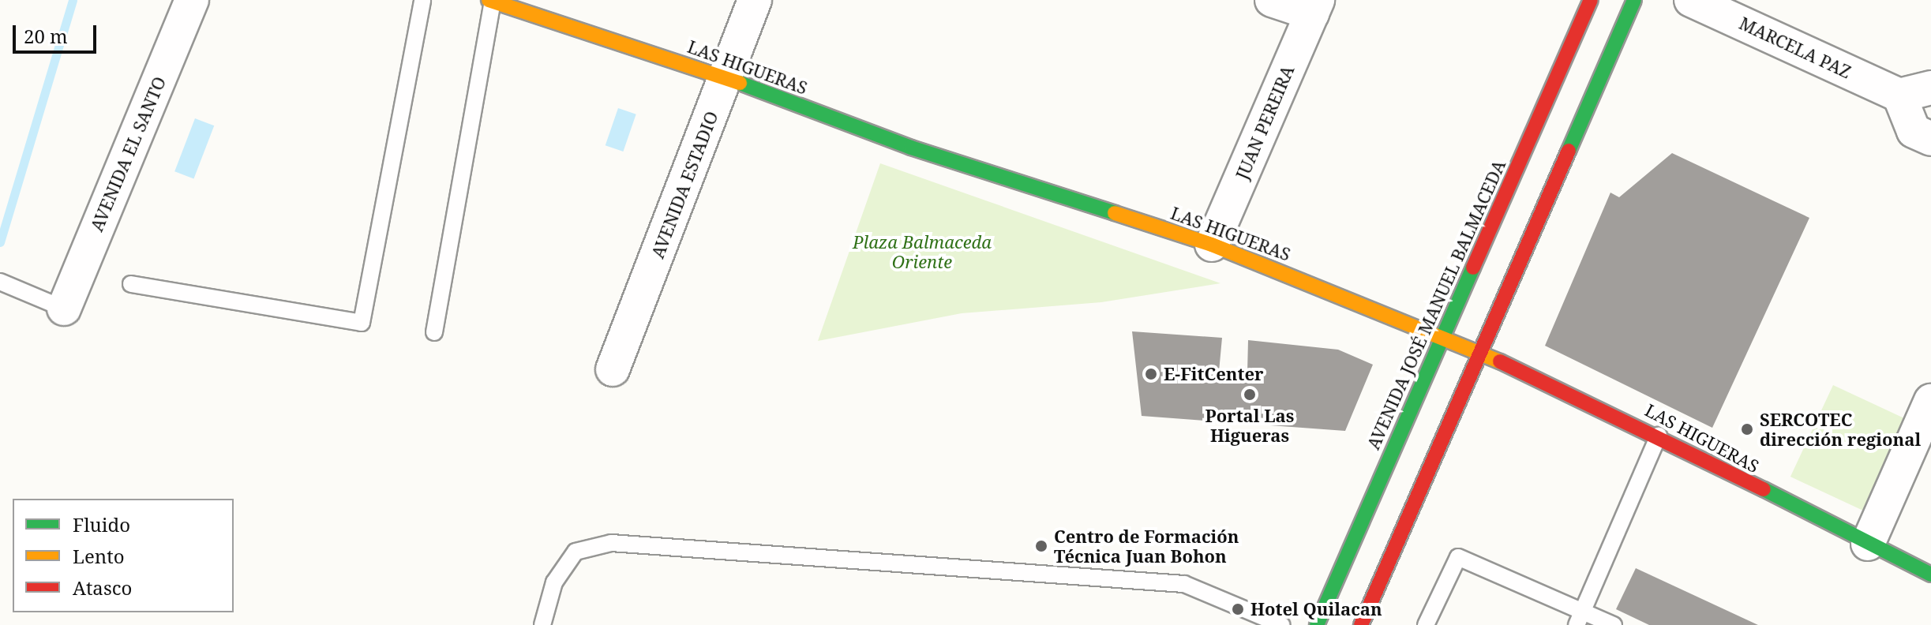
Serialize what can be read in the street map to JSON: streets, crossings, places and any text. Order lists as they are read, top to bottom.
{
  "streets": {
    "main road": ["LAS HIGUERAS", "AVENIDA JOSÉ MANUEL BALMACEDA"],
    "street": [
      "MARCELA PAZ",
      "JUAN PEREIRA",
      "AVENIDA EL SANTO",
      "AVENIDA ESTADIO"
    ]
  },
  "crossings": [
    ["LAS HIGUERAS", "JUAN PEREIRA"],
    ["LAS HIGUERAS", "AVENIDA ESTADIO"],
    ["LAS HIGUERAS", "AVENIDA JOSÉ MANUEL BALMACEDA"]
  ],
  "parks": ["Plaza Balmaceda Oriente"],
  "places": [
    "E-FitCenter",
    "Portal Las Higueras",
    "SERCOTEC dirección regional",
    "Centro de Formación Técnica Juan Bohon",
    "Hotel Quilacan"
  ],
  "legend": ["Fluido", "Lento", "Atasco"],
  "scale_bar": "20 m"
}
